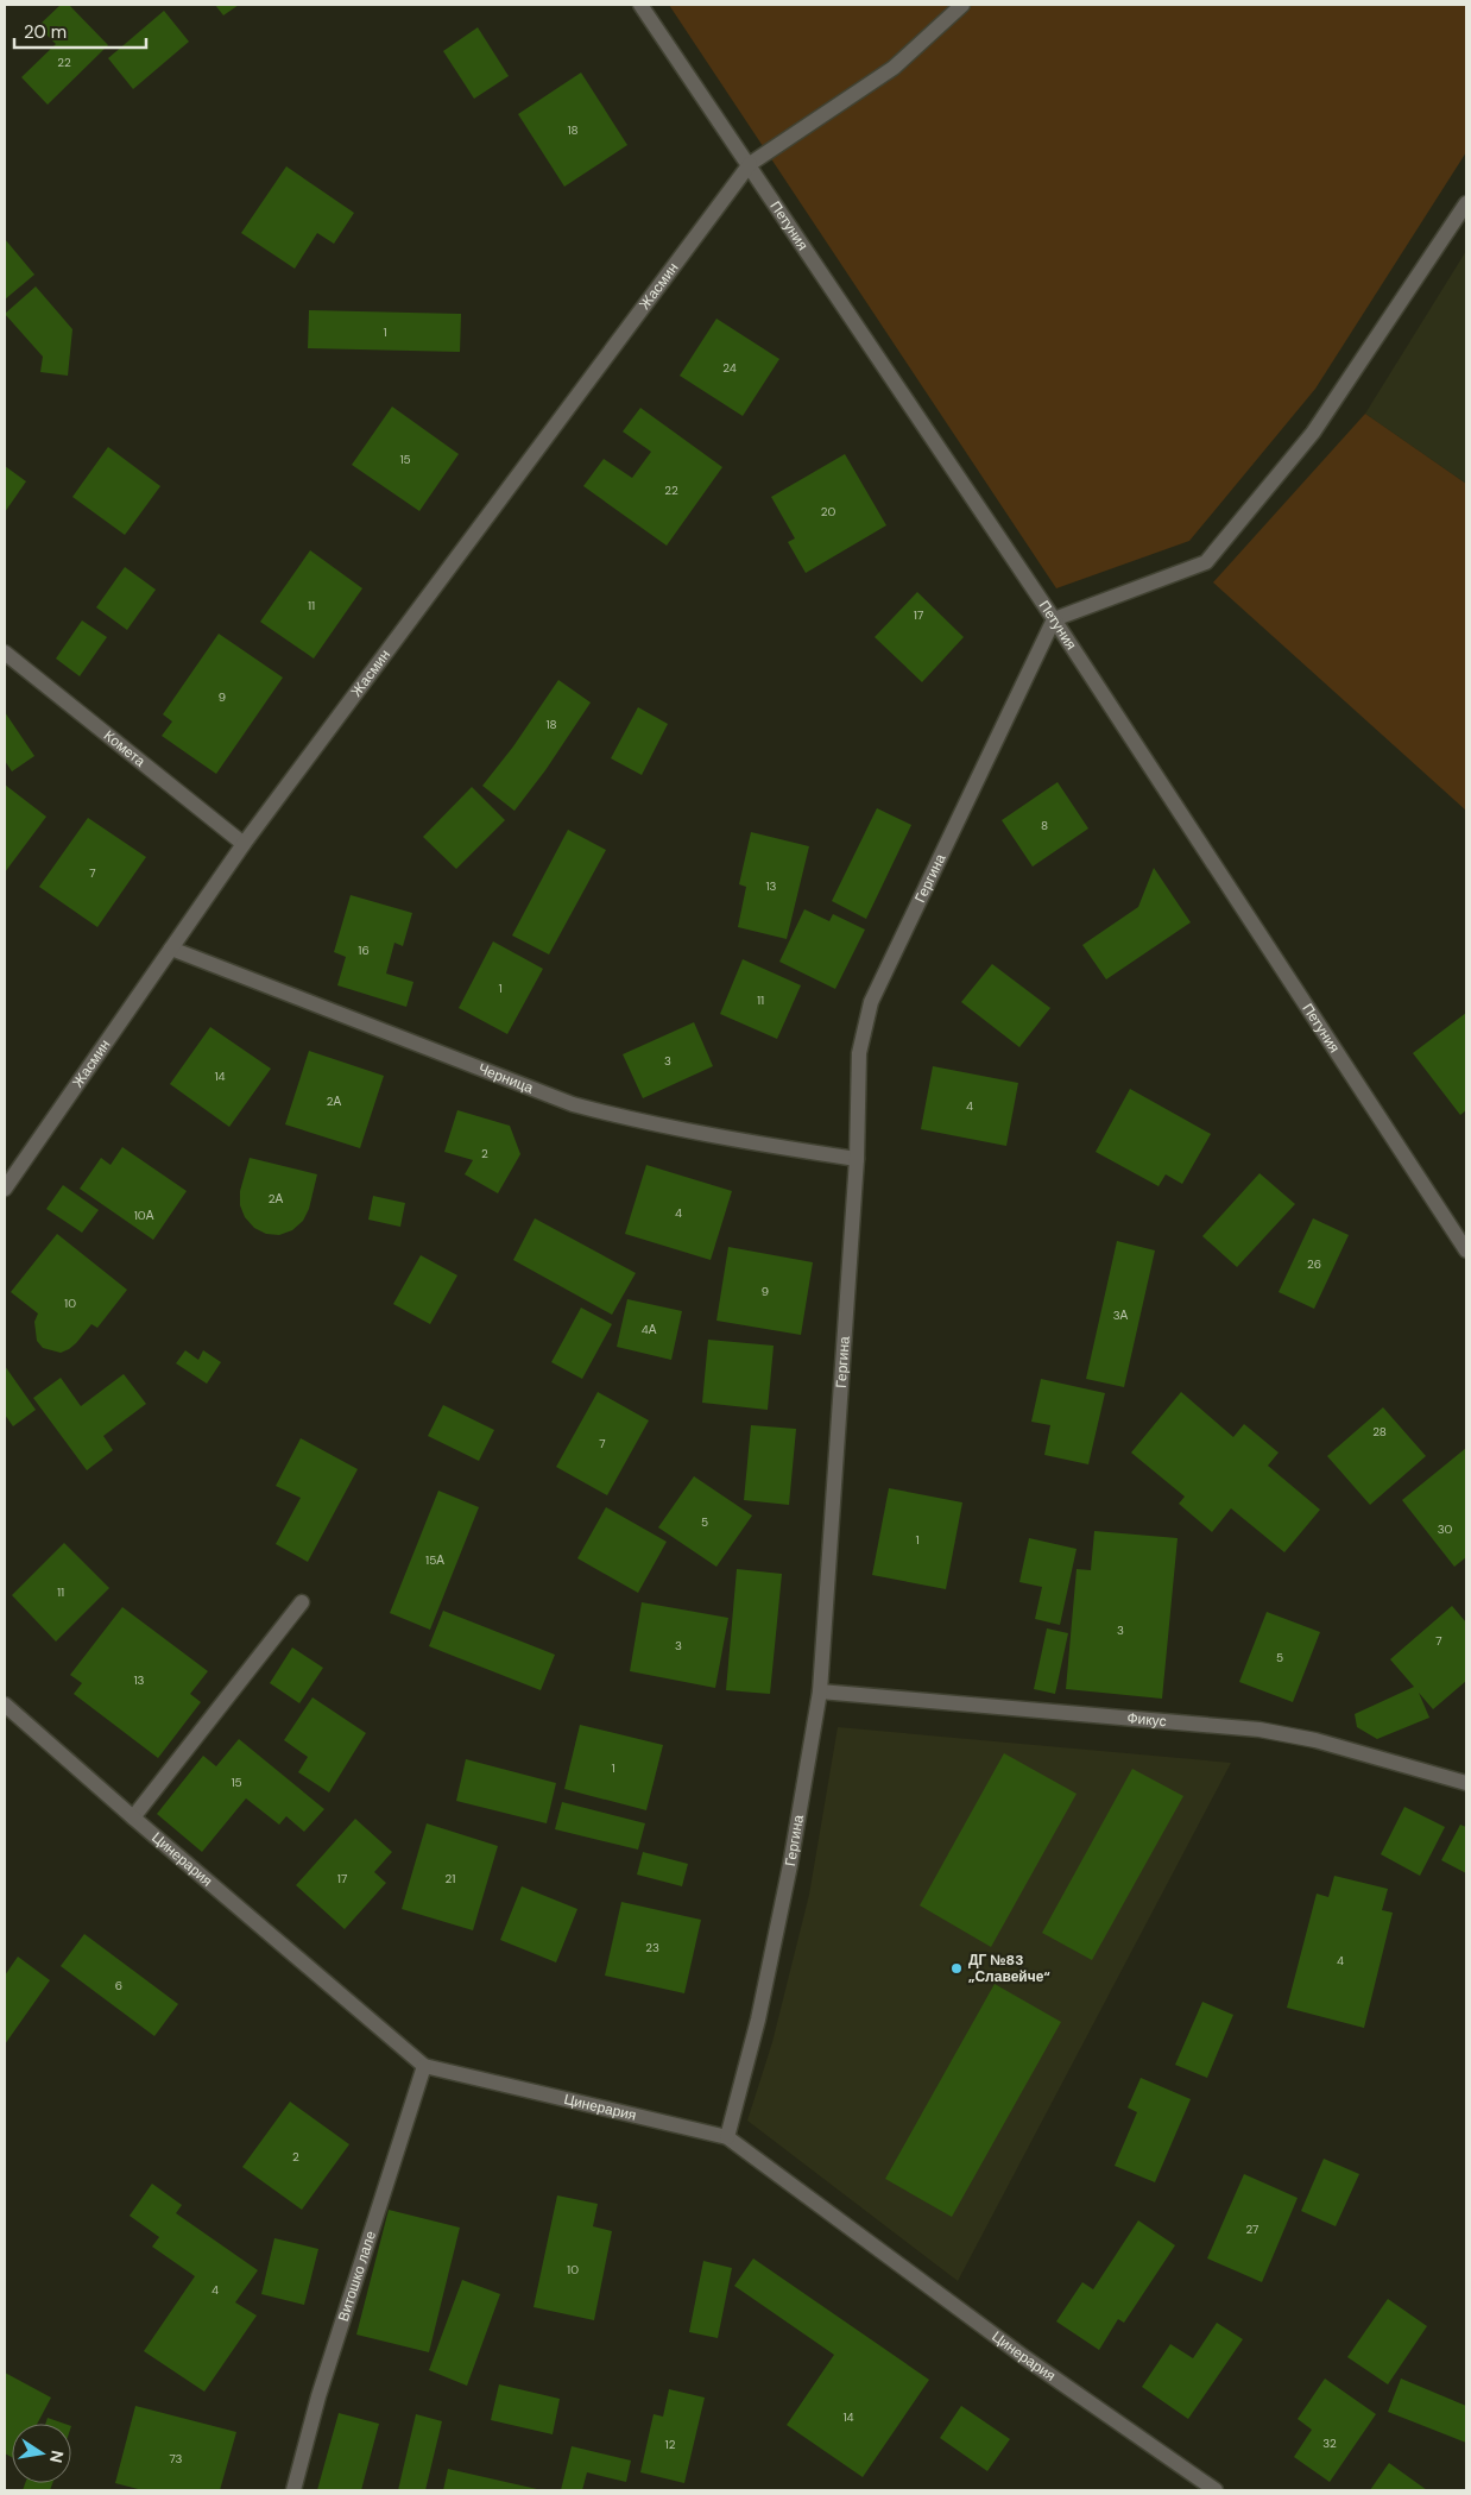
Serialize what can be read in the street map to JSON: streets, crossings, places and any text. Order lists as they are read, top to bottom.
{
  "streets": {
    "street": [
      "Петуния",
      "Жасмин",
      "Комета",
      "Гергина",
      "Черница",
      "Фикус",
      "Цинерария",
      "Витошко лале"
    ]
  },
  "crossings": [
    ["Петуния", "Жасмин"],
    ["Петуния", "Гергина"],
    ["Жасмин", "Комета"],
    ["Жасмин", "Черница"],
    ["Гергина", "Черница"],
    ["Гергина", "Фикус"],
    ["Гергина", "Цинерария"],
    ["Цинерария", "Витошко лале"]
  ],
  "places": ["ДГ №83 „Славейче“"],
  "house_numbers": [
    "22",
    "18",
    "1",
    "24",
    "15",
    "22",
    "20",
    "11",
    "17",
    "9",
    "18",
    "8",
    "7",
    "13",
    "16",
    "1",
    "11",
    "3",
    "14",
    "2А",
    "4",
    "2",
    "2А",
    "4",
    "10А",
    "26",
    "9",
    "10",
    "3А",
    "4А",
    "28",
    "7",
    "5",
    "30",
    "1",
    "15А",
    "11",
    "3",
    "7",
    "3",
    "5",
    "13",
    "1",
    "15",
    "17",
    "21",
    "23",
    "4",
    "6",
    "2",
    "27",
    "10",
    "4",
    "14",
    "32",
    "12",
    "73"
  ],
  "scale_bar": "20 m",
  "north": "right"
}
